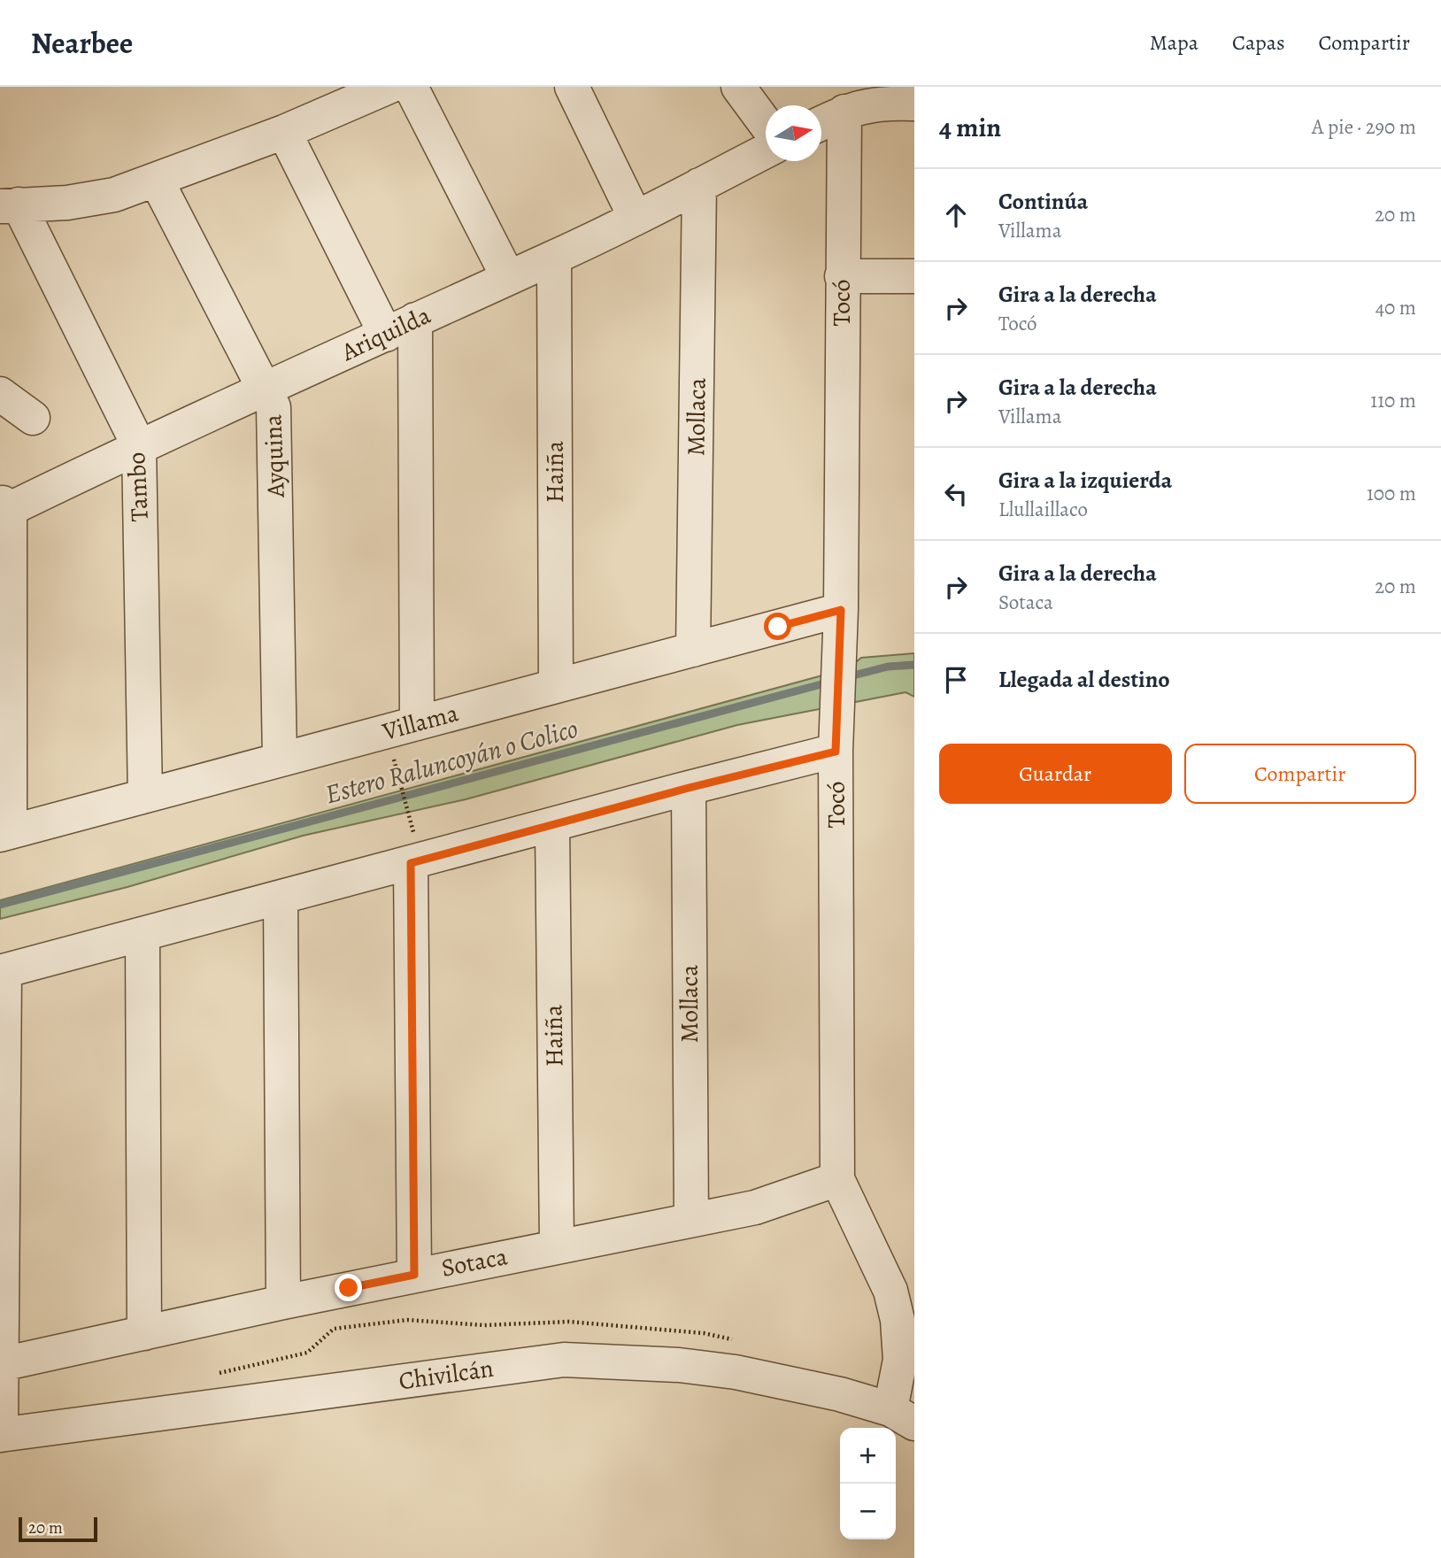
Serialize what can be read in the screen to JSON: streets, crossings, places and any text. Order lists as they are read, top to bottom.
{
  "streets": {
    "street": [
      "Tocó",
      "Ariquilda",
      "Mollaca",
      "Ayquina",
      "Haiña",
      "Tambo",
      "Villama",
      "Sotaca",
      "Chivilcán"
    ]
  },
  "crossings": [
    ["Tocó", "Villama"],
    ["Tocó", "Sotaca"],
    ["Tocó", "Chivilcán"],
    ["Ariquilda", "Mollaca"],
    ["Ariquilda", "Ayquina"],
    ["Ariquilda", "Haiña"],
    ["Ariquilda", "Tambo"],
    ["Mollaca", "Villama"],
    ["Mollaca", "Sotaca"],
    ["Ayquina", "Villama"],
    ["Haiña", "Villama"],
    ["Haiña", "Sotaca"],
    ["Tambo", "Villama"]
  ],
  "water": ["Estero Raluncoyán o Colico"],
  "scale_bar": "20 m",
  "north": "right",
  "page": {
    "header": "Nearbee",
    "nav": ["Mapa", "Capas", "Compartir"],
    "heading": ["4 min", "A pie · 290 m"],
    "list": [
      ["Continúa", "Villama", "20 m"],
      ["Gira a la derecha", "Tocó", "40 m"],
      ["Gira a la derecha", "Villama", "110 m"],
      ["Gira a la izquierda", "Llullaillaco", "100 m"],
      ["Gira a la derecha", "Sotaca", "20 m"],
      "Llegada al destino"
    ],
    "buttons": ["Guardar", "Compartir"],
    "map_buttons": ["+", "−"],
    "scale": "20 m"
  }
}
